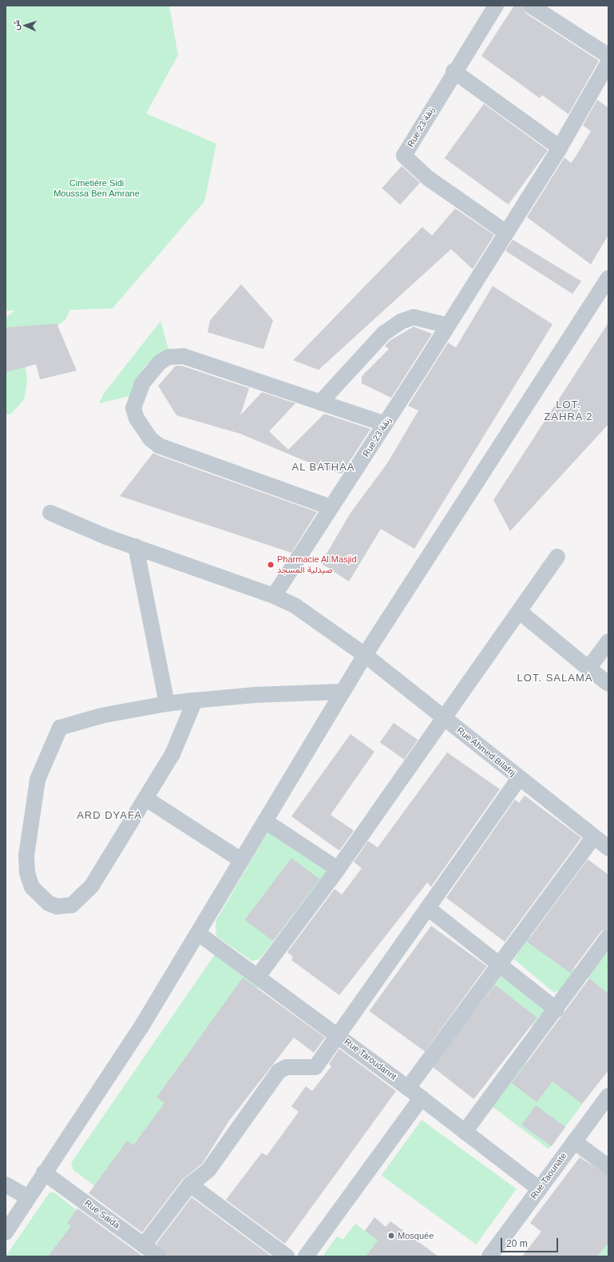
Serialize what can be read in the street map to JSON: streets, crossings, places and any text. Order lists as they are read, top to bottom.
{
  "streets": {
    "street": [
      "Rue 23 زنقة",
      "Rue Ahmed Bilafrij",
      "Rue Taroudannt",
      "Rue Taounate",
      "Rue Saida"
    ]
  },
  "crossings": [
    ["Rue 23 زنقة", "Rue Ahmed Bilafrij"],
    ["Rue Taroudannt", "Rue Taounate"]
  ],
  "districts": [
    "LOT. ZAHRA 2",
    "AL BATHAA",
    "LOT. SALAMA",
    "ARD DYAFA"
  ],
  "parks": ["Cimetière Sidi Mousssa Ben Amrane"],
  "places": ["Pharmacie Al Masjid صيدلية المسجد", "Mosquée"],
  "scale_bar": "20 m",
  "north": "left"
}
